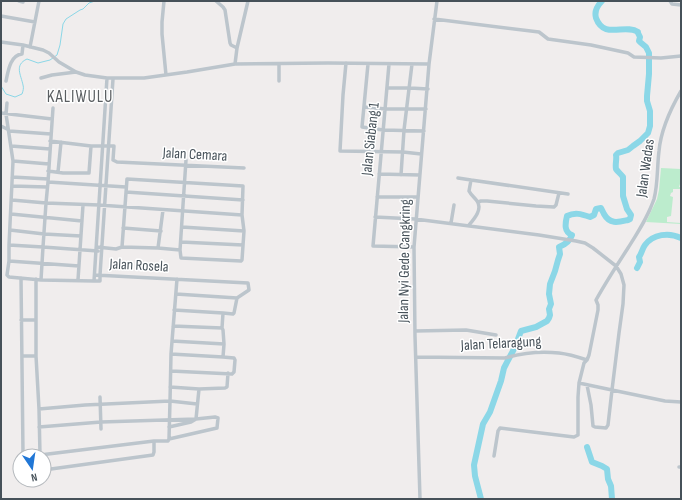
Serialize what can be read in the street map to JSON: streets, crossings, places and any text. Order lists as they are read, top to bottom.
{
  "streets": {
    "street": [
      "Jalan Siabang 1",
      "Jalan Cemara",
      "Jalan Wadas",
      "Jalan Nyi Gede Cangkring",
      "Jalan Rosela",
      "Jalan Telaragung"
    ]
  },
  "crossings": [
    ["Jalan Siabang 1", "Jalan Nyi Gede Cangkring"],
    ["Jalan Wadas", "Jalan Telaragung"],
    ["Jalan Nyi Gede Cangkring", "Jalan Telaragung"]
  ],
  "districts": ["KALIWULU"],
  "north": "bottom"
}
